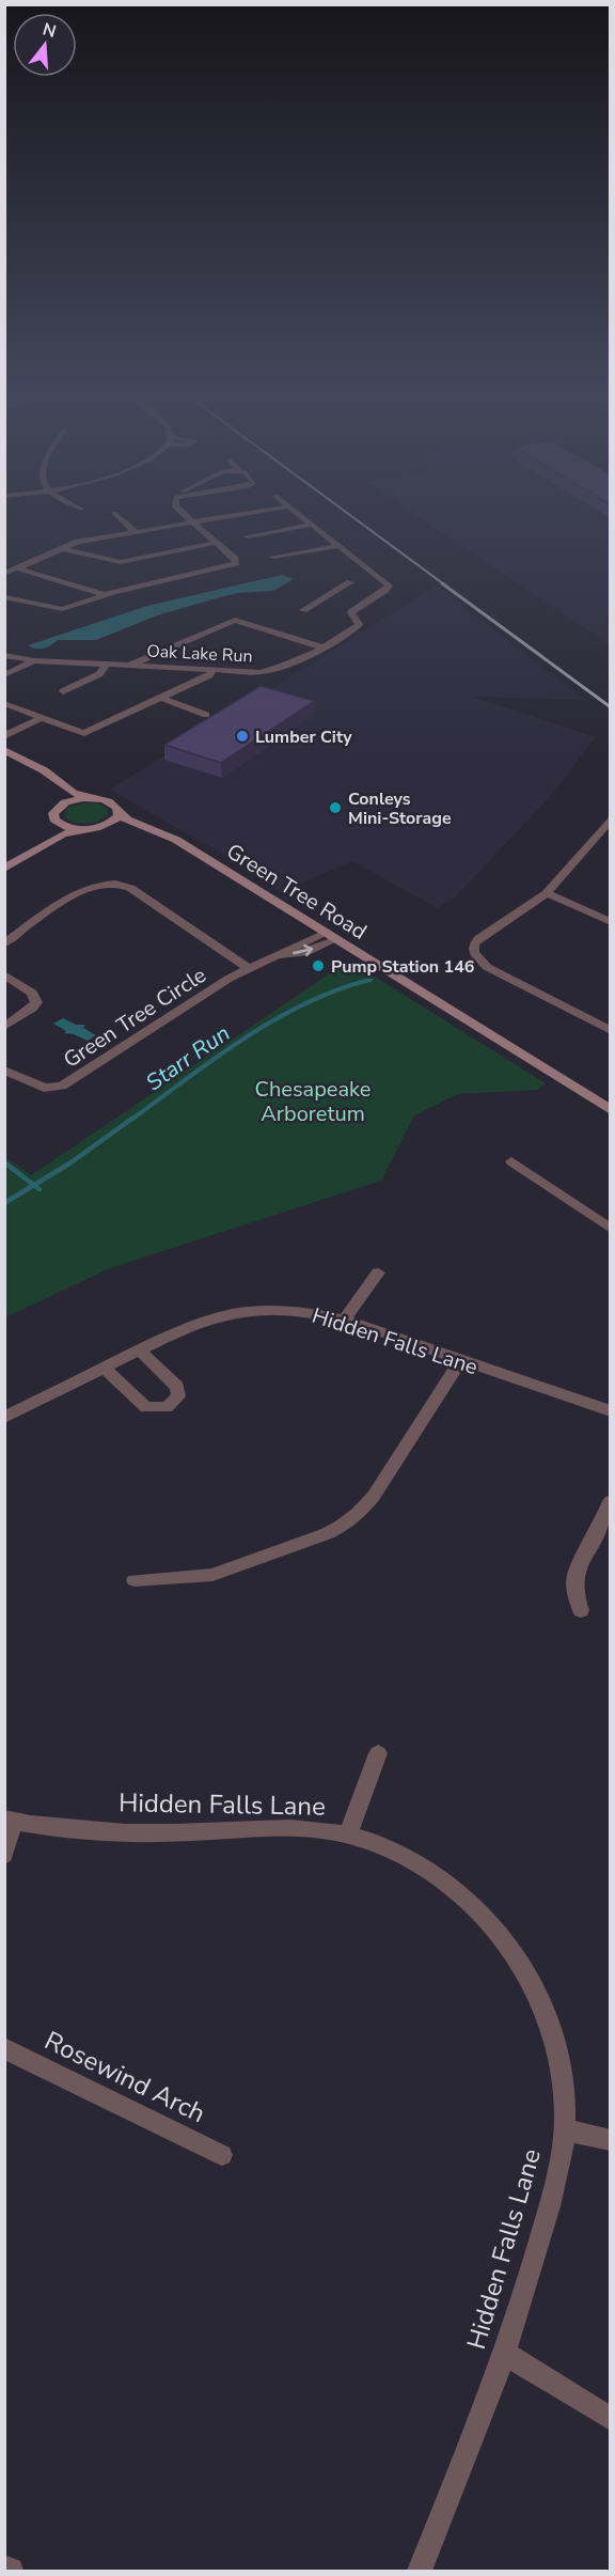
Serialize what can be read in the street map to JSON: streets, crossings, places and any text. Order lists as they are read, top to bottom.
{
  "streets": {
    "street": [
      "Oak Lake Run",
      "Green Tree Road",
      "Green Tree Circle",
      "Hidden Falls Lane",
      "Rosewind Arch"
    ]
  },
  "crossings": [
    ["Green Tree Road", "Green Tree Circle"]
  ],
  "water": ["Starr Run"],
  "parks": ["Chesapeake Arboretum"],
  "places": ["Lumber City", "Conleys Mini-Storage", "Pump Station 146"],
  "north": "top"
}
